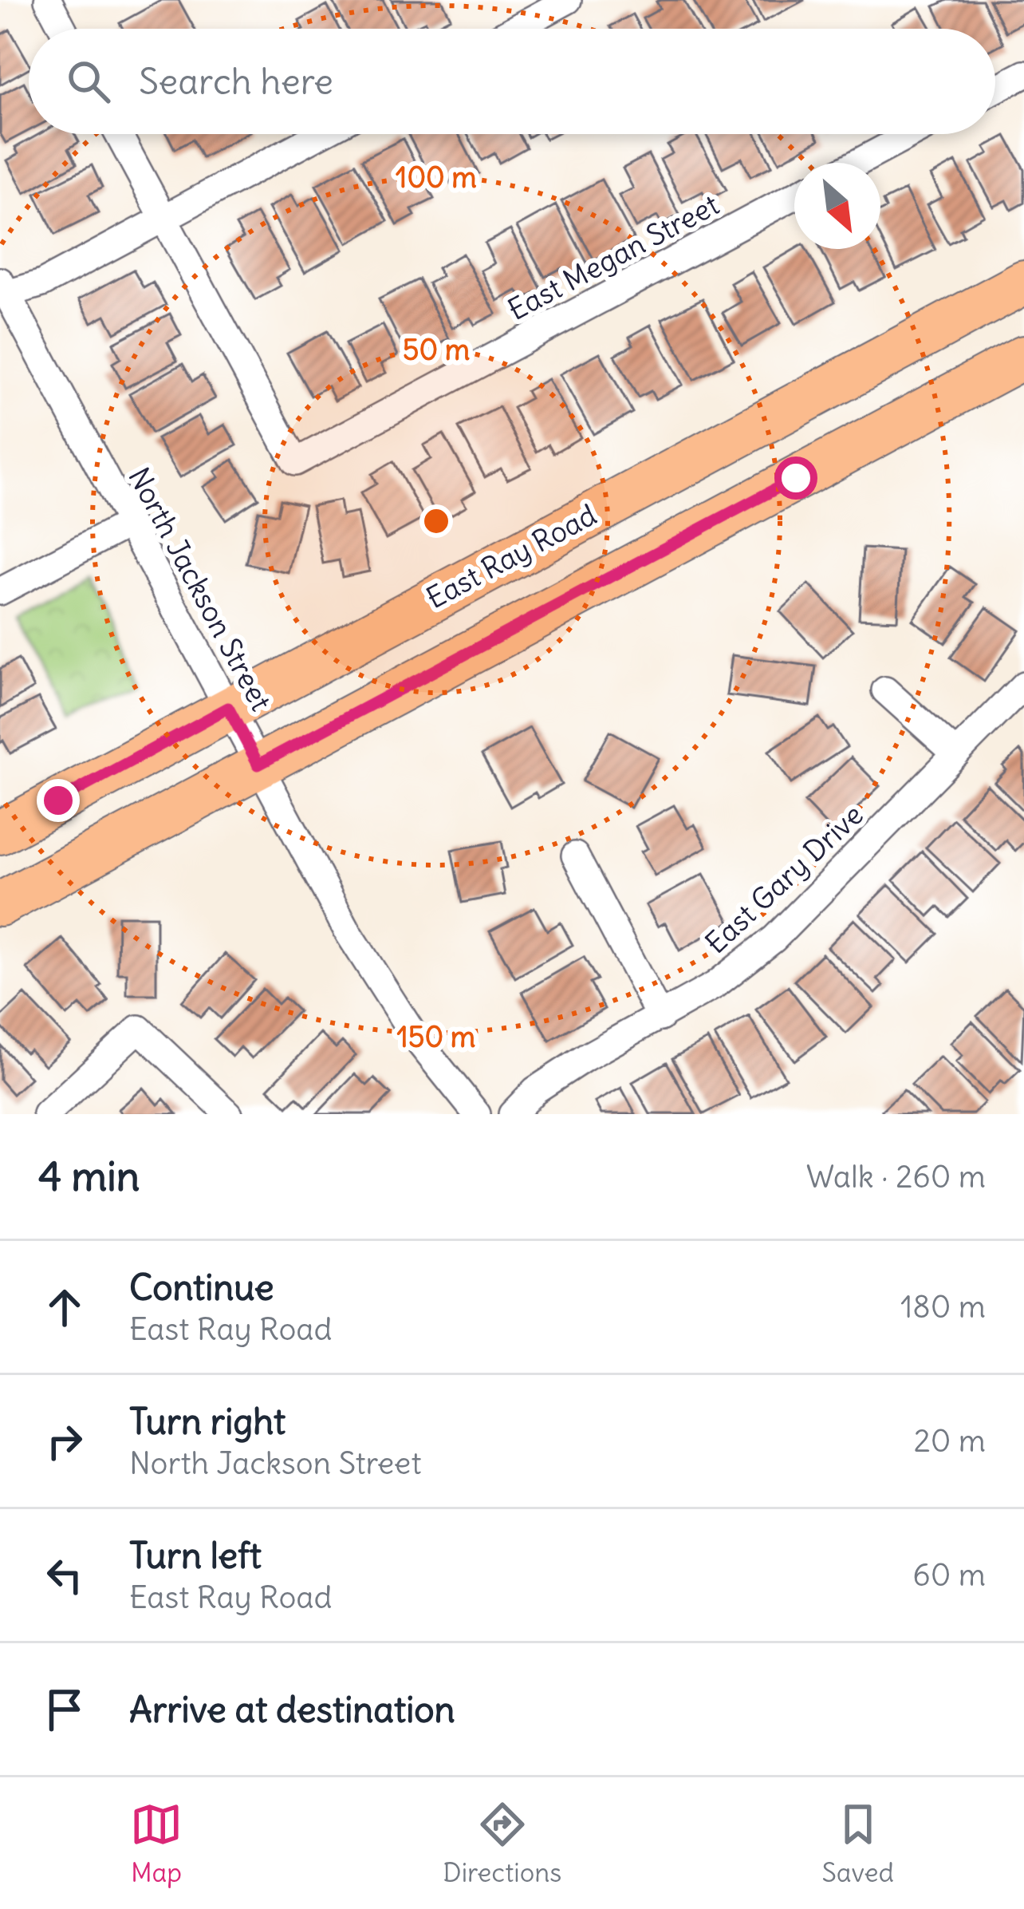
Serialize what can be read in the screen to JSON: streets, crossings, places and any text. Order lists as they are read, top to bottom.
{
  "streets": {
    "main road": ["East Ray Road"],
    "street": ["East Megan Street", "North Jackson Street", "East Gary Drive"]
  },
  "crossings": [
    ["East Ray Road", "North Jackson Street"]
  ],
  "north": "bottom right",
  "page": {
    "search": "Search here",
    "heading": ["4 min", "Walk · 260 m"],
    "list": [
      ["Continue", "East Ray Road", "180 m"],
      ["Turn right", "North Jackson Street", "20 m"],
      ["Turn left", "East Ray Road", "60 m"],
      "Arrive at destination"
    ],
    "nav": ["Map", "Directions", "Saved"]
  },
  "rings": ["100 m", "50 m", "150 m"]
}
